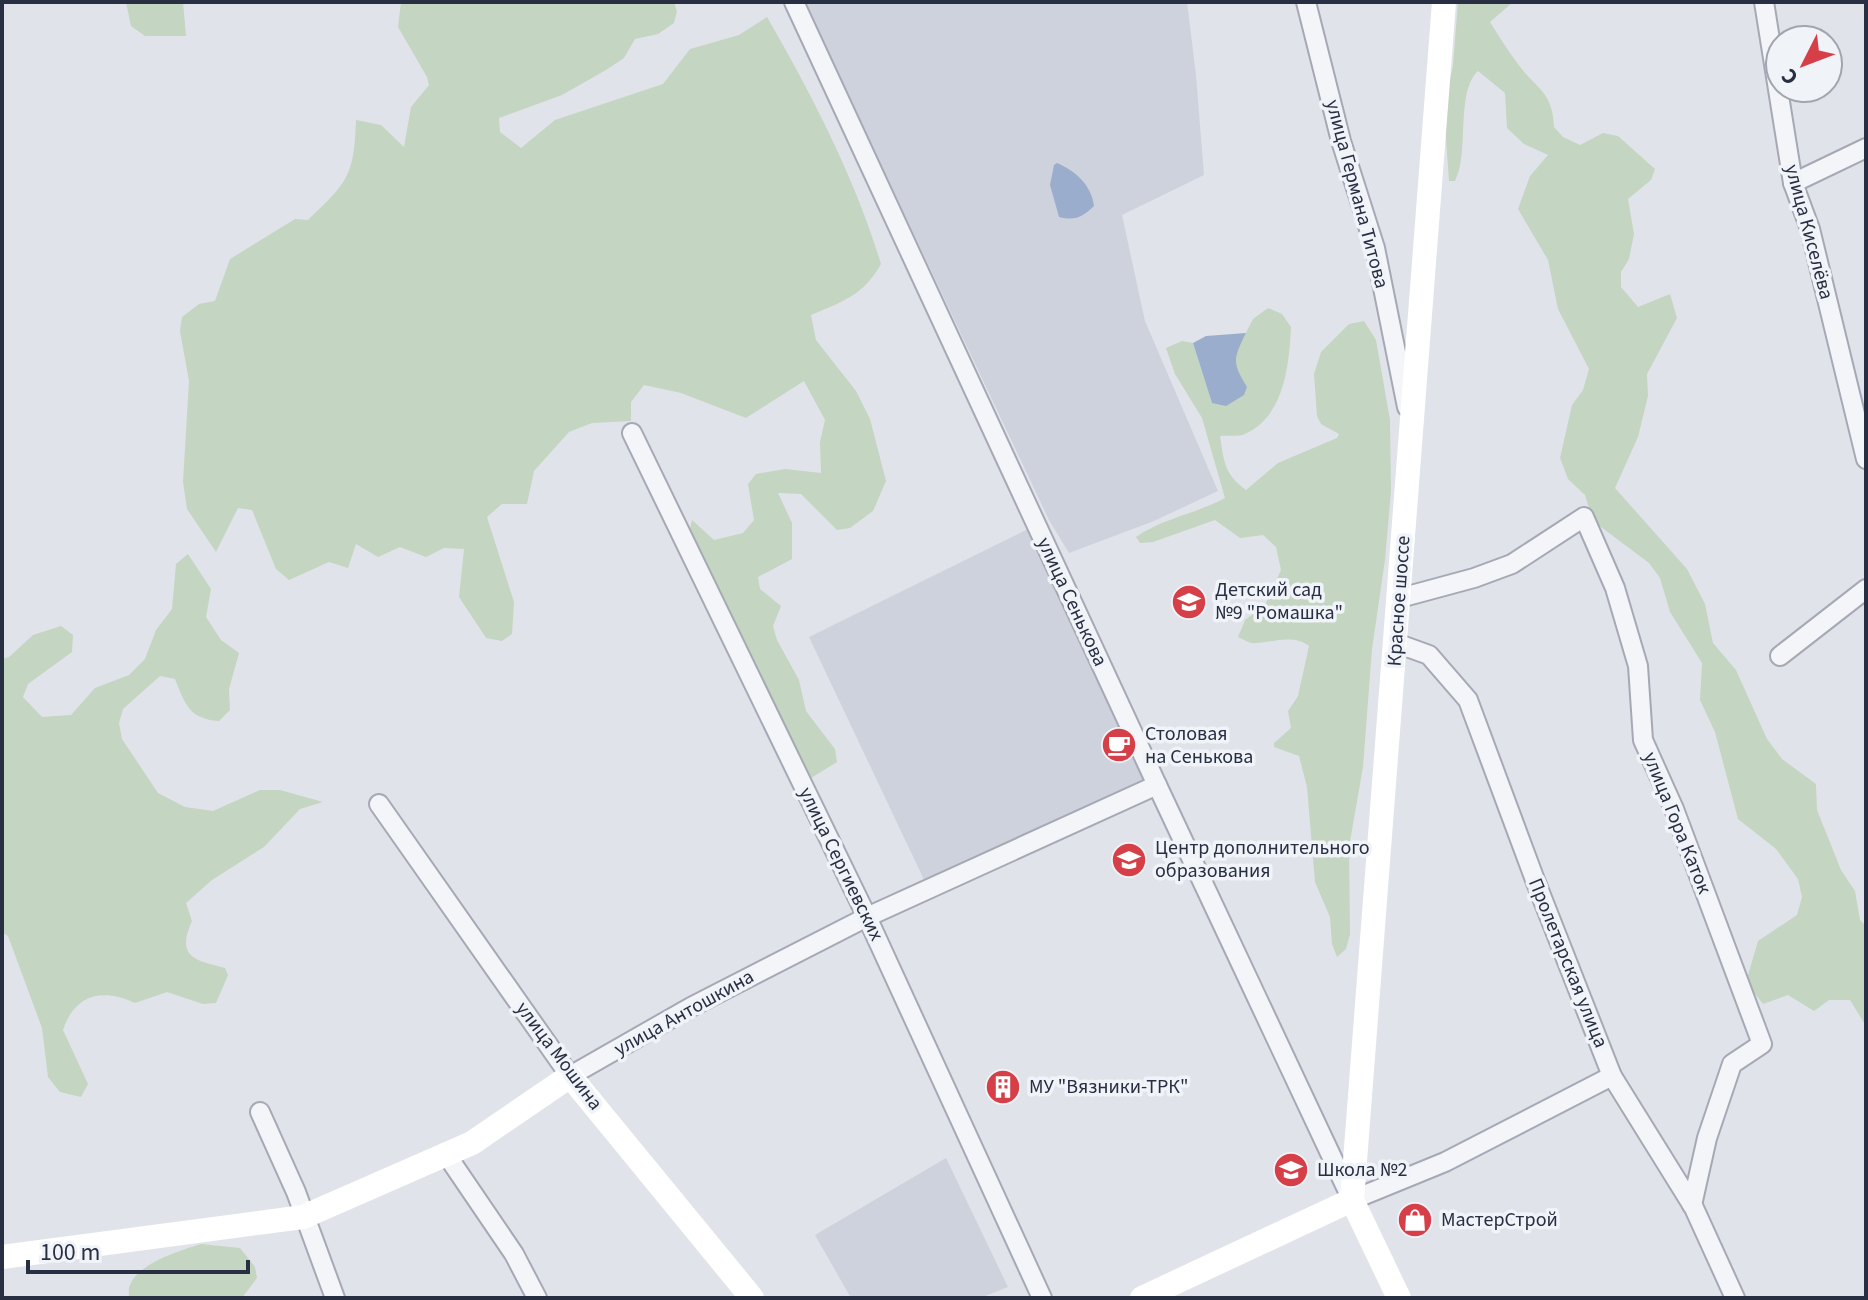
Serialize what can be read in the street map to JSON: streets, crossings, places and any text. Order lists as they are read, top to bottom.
{
  "streets": {
    "main road": ["Красное шоссе", "улица Антошкина", "улица Мошина"],
    "street": [
      "улица Германа Титова",
      "улица Киселёва",
      "улица Сенькова",
      "улица Гора Каток",
      "улица Сергиевских",
      "Пролетарская улица"
    ]
  },
  "crossings": [
    ["улица Германа Титова", "Красное шоссе"],
    ["Красное шоссе", "улица Сенькова"],
    ["Красное шоссе", "улица Гора Каток"],
    ["Красное шоссе", "Пролетарская улица"],
    ["улица Сенькова", "улица Антошкина"],
    ["улица Гора Каток", "Пролетарская улица"],
    ["улица Сергиевских", "улица Антошкина"],
    ["улица Антошкина", "улица Мошина"]
  ],
  "places": {
    "school or university": ["Детский сад №9 \"Ромашка\"", "Центр дополнительного образования", "Школа №2"],
    "cafe": ["Столовая на Сенькова"],
    "building": ["МУ \"Вязники-ТРК\""],
    "shop": ["МастерСтрой"]
  },
  "scale_bar": "100 m",
  "north": "bottom left"
}
